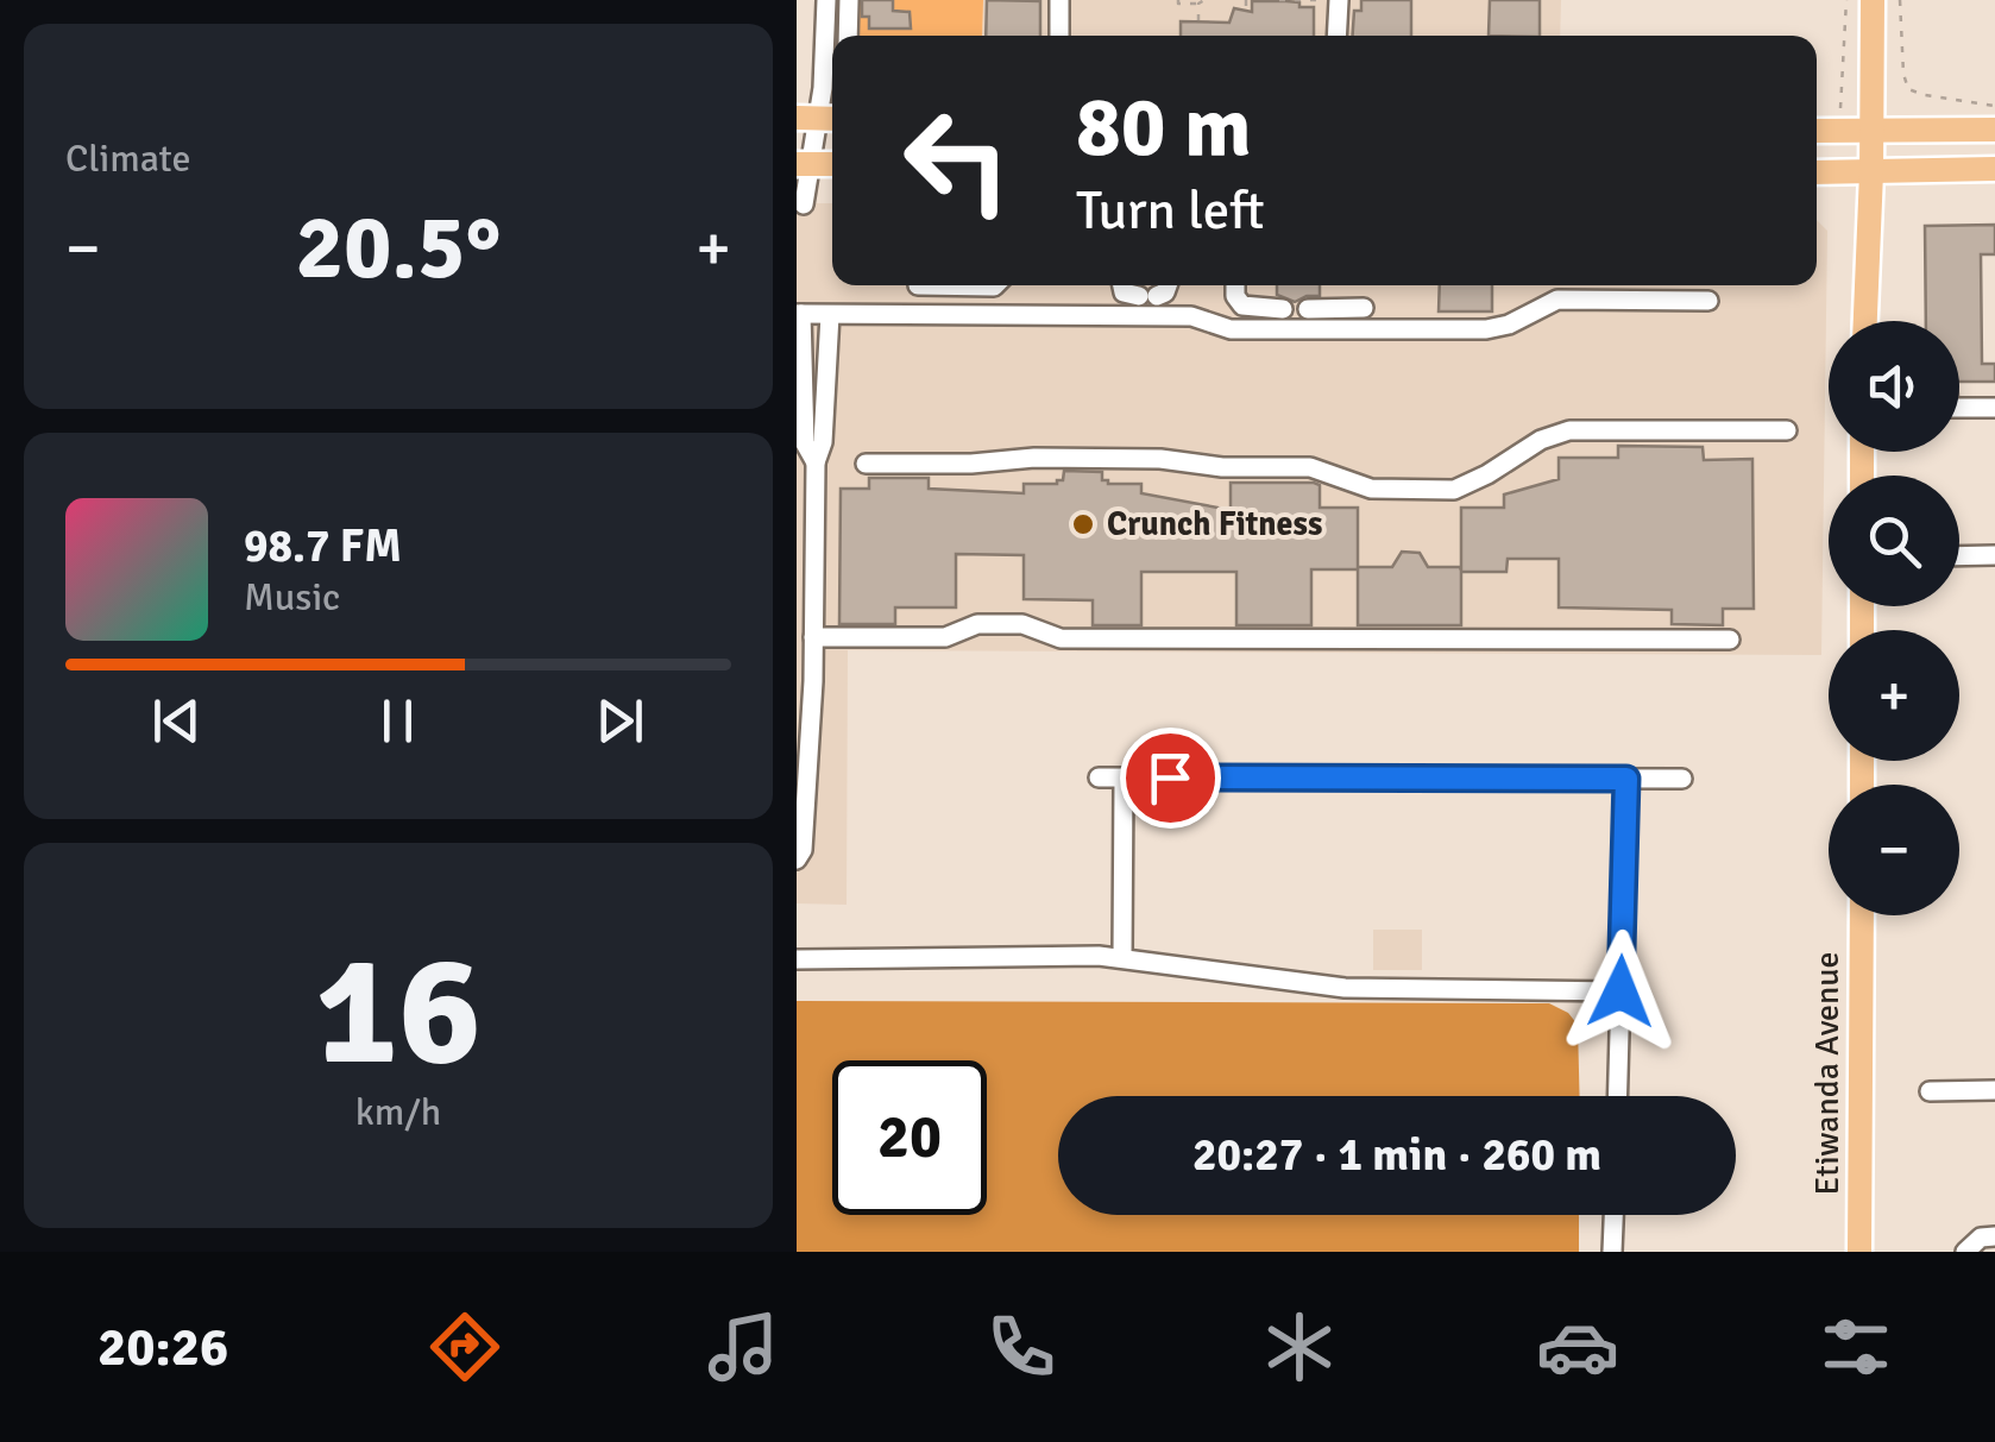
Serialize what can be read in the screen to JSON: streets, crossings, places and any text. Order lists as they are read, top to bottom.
{
  "streets": {
    "main road": ["Etiwanda Avenue"]
  },
  "places": ["Crunch Fitness"],
  "page": {
    "tile": [
      "Climate",
      ["16", "km/h"]
    ],
    "turn": ["80 m", "Turn left"],
    "heat": ["−", "20.5°", "+"],
    "map_buttons": ["+", "−"],
    "song": ["98.7 FM", "Music"],
    "limit": "20",
    "trip": "20:27 · 1 min · 260 m",
    "tabs": "20:26"
  }
}
